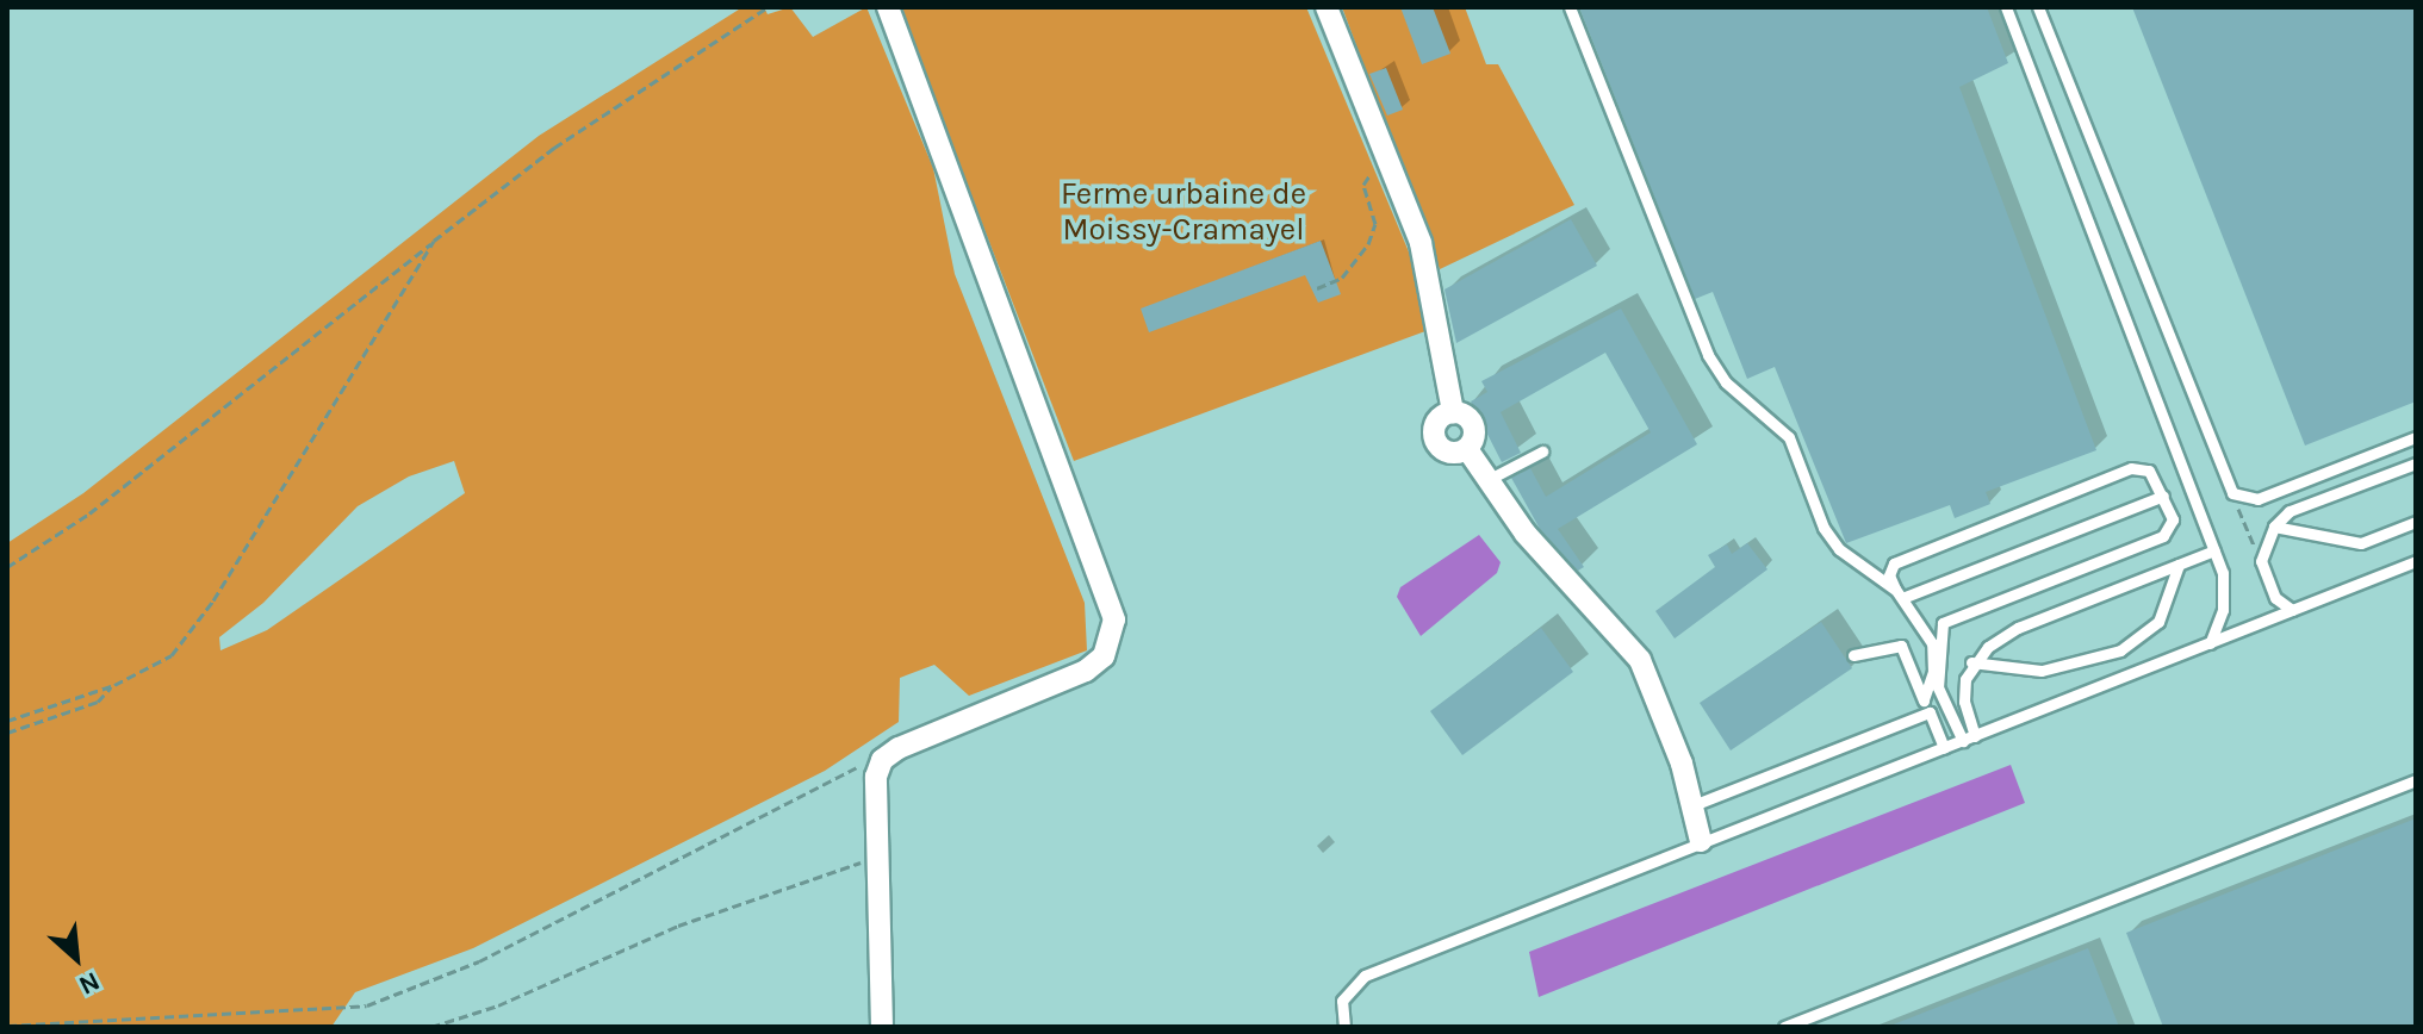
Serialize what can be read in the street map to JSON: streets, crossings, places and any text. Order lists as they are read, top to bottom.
{
  "parks": ["Ferme urbaine de Moissy-Cramayel"],
  "north": "bottom right"
}
